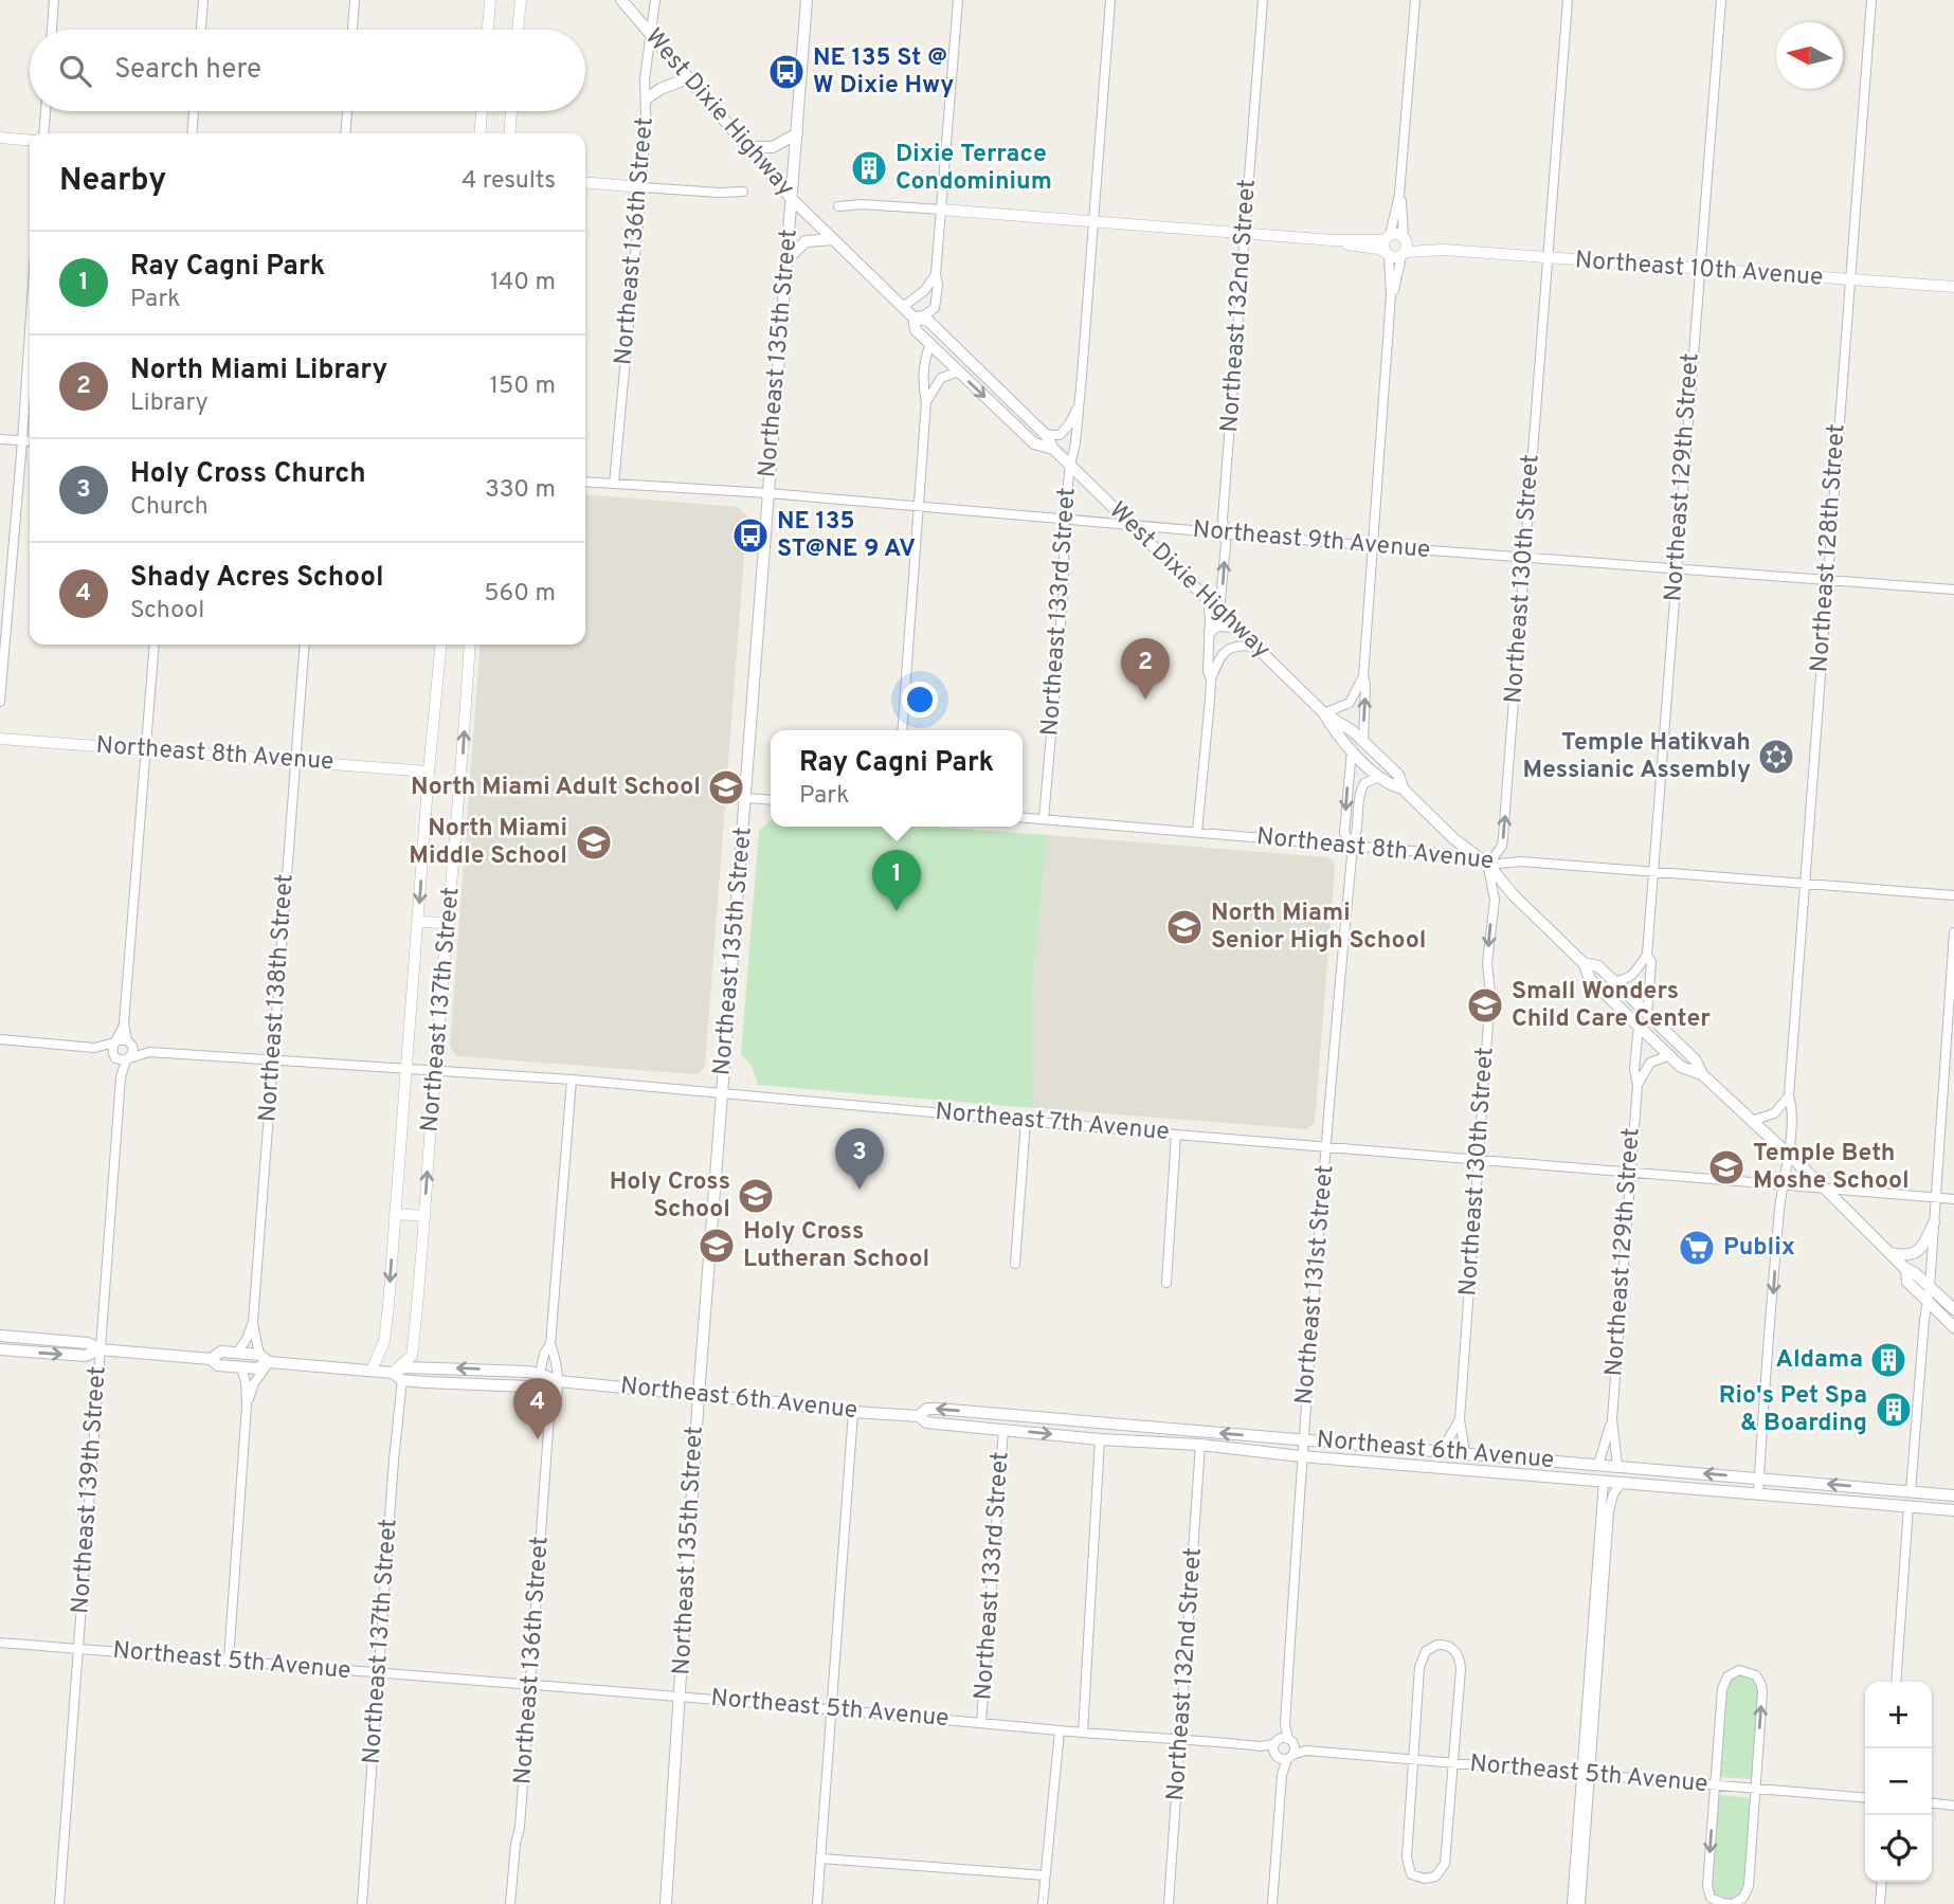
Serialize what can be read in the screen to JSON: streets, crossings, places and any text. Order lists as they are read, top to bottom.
{
  "streets": {
    "main road": ["West Dixie Highway", "Northeast 135th Street", "Northeast 6th Avenue"],
    "street": [
      "Northeast 136th Street",
      "Northeast 10th Avenue",
      "Northeast 132nd Street",
      "Northeast 129th Street",
      "Northeast 9th Avenue",
      "Northeast 128th Street",
      "Northeast 130th Street",
      "Northeast 133rd Street",
      "Northeast 8th Avenue",
      "Northeast 138th Street",
      "Northeast 137th Street",
      "Northeast 7th Avenue",
      "Northeast 131st Street",
      "Northeast 139th Street",
      "Northeast 5th Avenue"
    ]
  },
  "crossings": [
    ["West Dixie Highway", "Northeast 136th Street"],
    ["West Dixie Highway", "Northeast 132nd Street"],
    ["West Dixie Highway", "Northeast 135th Street"],
    ["West Dixie Highway", "Northeast 129th Street"],
    ["West Dixie Highway", "Northeast 9th Avenue"],
    ["West Dixie Highway", "Northeast 128th Street"],
    ["West Dixie Highway", "Northeast 130th Street"],
    ["West Dixie Highway", "Northeast 133rd Street"],
    ["West Dixie Highway", "Northeast 8th Avenue"],
    ["West Dixie Highway", "Northeast 7th Avenue"],
    ["West Dixie Highway", "Northeast 131st Street"],
    ["Northeast 136th Street", "Northeast 9th Avenue"],
    ["Northeast 136th Street", "Northeast 7th Avenue"],
    ["Northeast 136th Street", "Northeast 6th Avenue"],
    ["Northeast 136th Street", "Northeast 5th Avenue"],
    ["Northeast 10th Avenue", "Northeast 129th Street"],
    ["Northeast 10th Avenue", "Northeast 128th Street"],
    ["Northeast 10th Avenue", "Northeast 130th Street"],
    ["Northeast 132nd Street", "Northeast 9th Avenue"],
    ["Northeast 132nd Street", "Northeast 6th Avenue"],
    ["Northeast 132nd Street", "Northeast 5th Avenue"],
    ["Northeast 135th Street", "Northeast 9th Avenue"],
    ["Northeast 135th Street", "Northeast 7th Avenue"],
    ["Northeast 135th Street", "Northeast 6th Avenue"],
    ["Northeast 135th Street", "Northeast 5th Avenue"],
    ["Northeast 129th Street", "Northeast 9th Avenue"],
    ["Northeast 129th Street", "Northeast 8th Avenue"],
    ["Northeast 129th Street", "Northeast 7th Avenue"],
    ["Northeast 129th Street", "Northeast 6th Avenue"],
    ["Northeast 9th Avenue", "Northeast 128th Street"],
    ["Northeast 9th Avenue", "Northeast 130th Street"],
    ["Northeast 9th Avenue", "Northeast 133rd Street"],
    ["Northeast 128th Street", "Northeast 8th Avenue"],
    ["Northeast 128th Street", "Northeast 7th Avenue"],
    ["Northeast 128th Street", "Northeast 6th Avenue"],
    ["Northeast 130th Street", "Northeast 8th Avenue"],
    ["Northeast 130th Street", "Northeast 7th Avenue"],
    ["Northeast 130th Street", "Northeast 6th Avenue"],
    ["Northeast 133rd Street", "Northeast 8th Avenue"],
    ["Northeast 133rd Street", "Northeast 6th Avenue"],
    ["Northeast 133rd Street", "Northeast 5th Avenue"],
    ["Northeast 8th Avenue", "Northeast 138th Street"],
    ["Northeast 8th Avenue", "Northeast 137th Street"],
    ["Northeast 8th Avenue", "Northeast 131st Street"],
    ["Northeast 138th Street", "Northeast 7th Avenue"],
    ["Northeast 138th Street", "Northeast 6th Avenue"],
    ["Northeast 137th Street", "Northeast 7th Avenue"],
    ["Northeast 137th Street", "Northeast 6th Avenue"],
    ["Northeast 137th Street", "Northeast 5th Avenue"],
    ["Northeast 7th Avenue", "Northeast 131st Street"],
    ["Northeast 7th Avenue", "Northeast 139th Street"],
    ["Northeast 131st Street", "Northeast 6th Avenue"],
    ["Northeast 131st Street", "Northeast 5th Avenue"],
    ["Northeast 6th Avenue", "Northeast 139th Street"],
    ["Northeast 139th Street", "Northeast 5th Avenue"]
  ],
  "places": {
    "bus stop": ["NE 135 St @ W Dixie Hwy", "NE 135 ST@NE 9 AV"],
    "building": ["Dixie Terrace Condominium", "Aldama", "Rio's Pet Spa & Boarding"],
    "synagogue": ["Temple Hatikvah Messianic Assembly"],
    "school or university": [
      "North Miami Adult School",
      "North Miami Middle School",
      "North Miami Senior High School",
      "Small Wonders Child Care Center",
      "Temple Beth Moshe School",
      "Holy Cross School",
      "Holy Cross Lutheran School"
    ],
    "supermarket": ["Publix"]
  },
  "north": "left",
  "page": {
    "search": "Search here",
    "heading": ["Nearby", "4 results"],
    "list": [
      {
        "mark": "1",
        "name": "Ray Cagni Park",
        "note": "Park",
        "value": "140 m"
      },
      {
        "mark": "2",
        "name": "North Miami Library",
        "note": "Library",
        "value": "150 m"
      },
      {
        "mark": "3",
        "name": "Holy Cross Church",
        "note": "Church",
        "value": "330 m"
      },
      {
        "mark": "4",
        "name": "Shady Acres School",
        "note": "School",
        "value": "560 m"
      }
    ],
    "pins": [
      "2",
      "1",
      "3",
      "4"
    ],
    "popup": ["Ray Cagni Park", "Park"],
    "map_buttons": ["+", "−"]
  }
}
